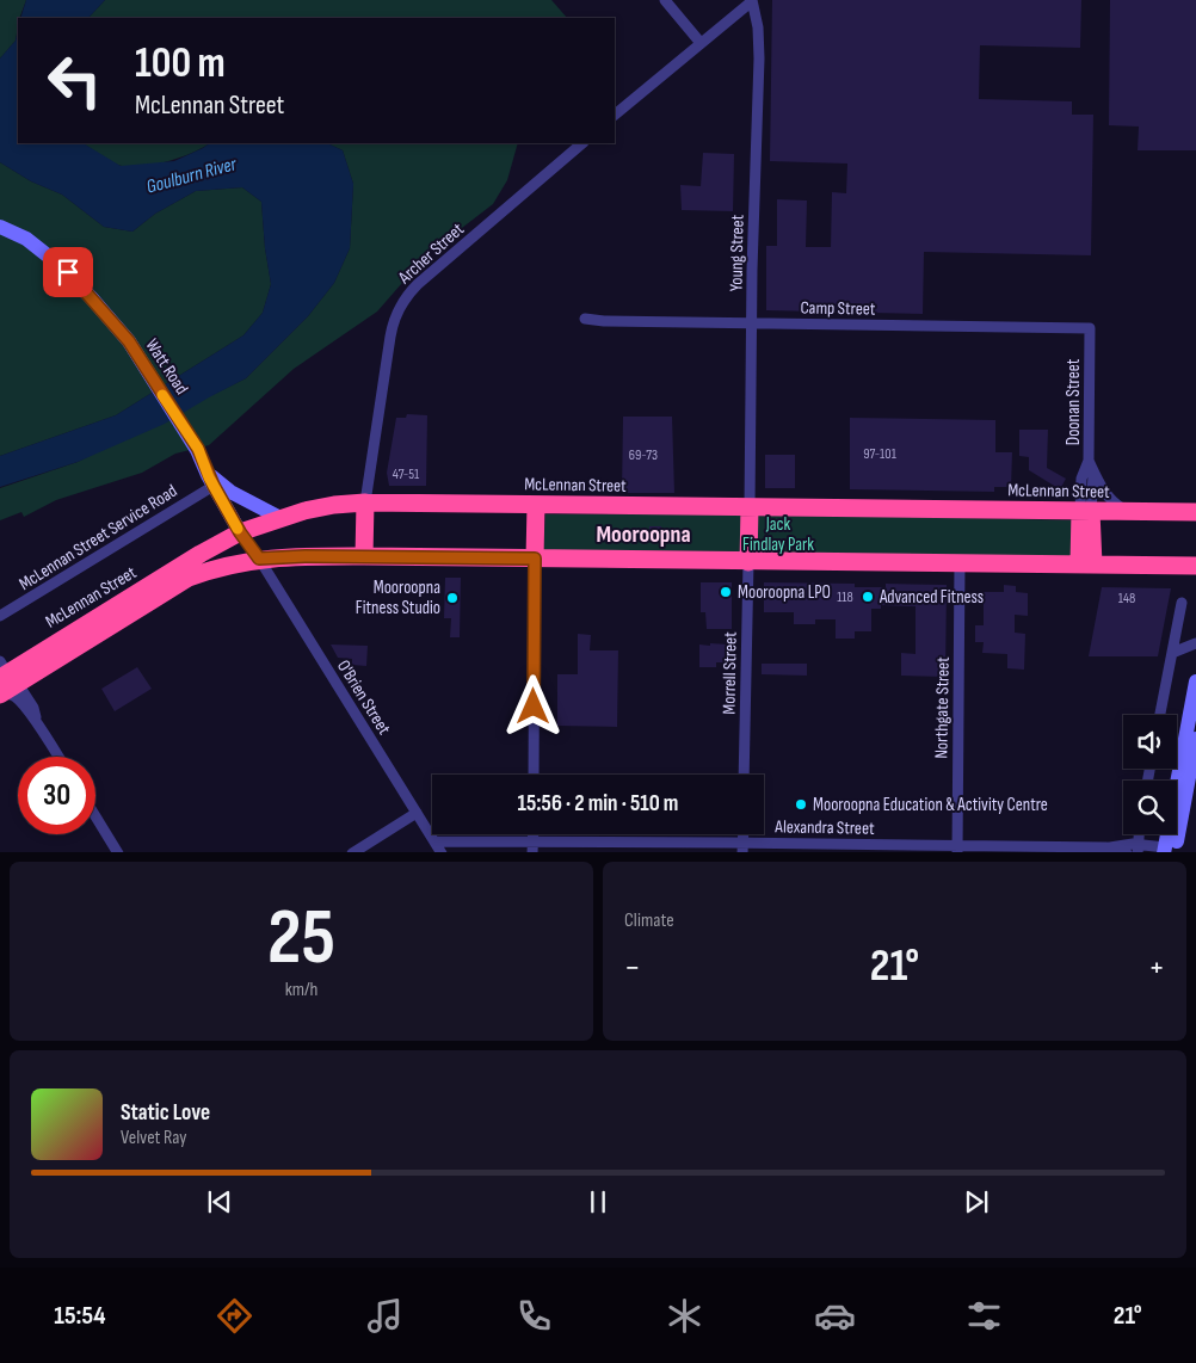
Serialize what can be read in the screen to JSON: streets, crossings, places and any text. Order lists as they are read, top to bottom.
{
  "streets": {
    "highway": ["McLennan Street"],
    "street": [
      "Archer Street",
      "Young Street",
      "Camp Street",
      "Watt Road",
      "Doonan Street",
      "McLennan Street Service Road",
      "Morrell Street",
      "O'Brien Street",
      "Northgate Street",
      "Alexandra Street"
    ]
  },
  "crossings": [
    ["Archer Street", "McLennan Street"],
    ["Young Street", "Camp Street"],
    ["Young Street", "McLennan Street"],
    ["Camp Street", "Doonan Street"],
    ["Watt Road", "McLennan Street"],
    ["Watt Road", "McLennan Street Service Road"],
    ["Doonan Street", "McLennan Street"],
    ["McLennan Street", "Morrell Street"],
    ["McLennan Street", "O'Brien Street"],
    ["McLennan Street", "Northgate Street"],
    ["O'Brien Street", "Alexandra Street"],
    ["Northgate Street", "Alexandra Street"]
  ],
  "districts": ["Mooroopna"],
  "water": ["Goulburn River"],
  "parks": ["Jack Findlay Park"],
  "places": [
    "Mooroopna LPO",
    "Advanced Fitness",
    "Mooroopna Fitness Studio",
    "Mooroopna Education & Activity Centre"
  ],
  "house_numbers": [
    "97-101",
    "69-73",
    "47-51",
    "118",
    "148"
  ],
  "page": {
    "turn": ["100 m", "McLennan Street"],
    "limit": "30",
    "trip": "15:56 · 2 min · 510 m",
    "tile": [
      ["25", "km/h"],
      "Climate"
    ],
    "heat": ["−", "21°", "+"],
    "song": ["Static Love", "Velvet Ray"],
    "tabs": ["15:54", "21°"]
  }
}
